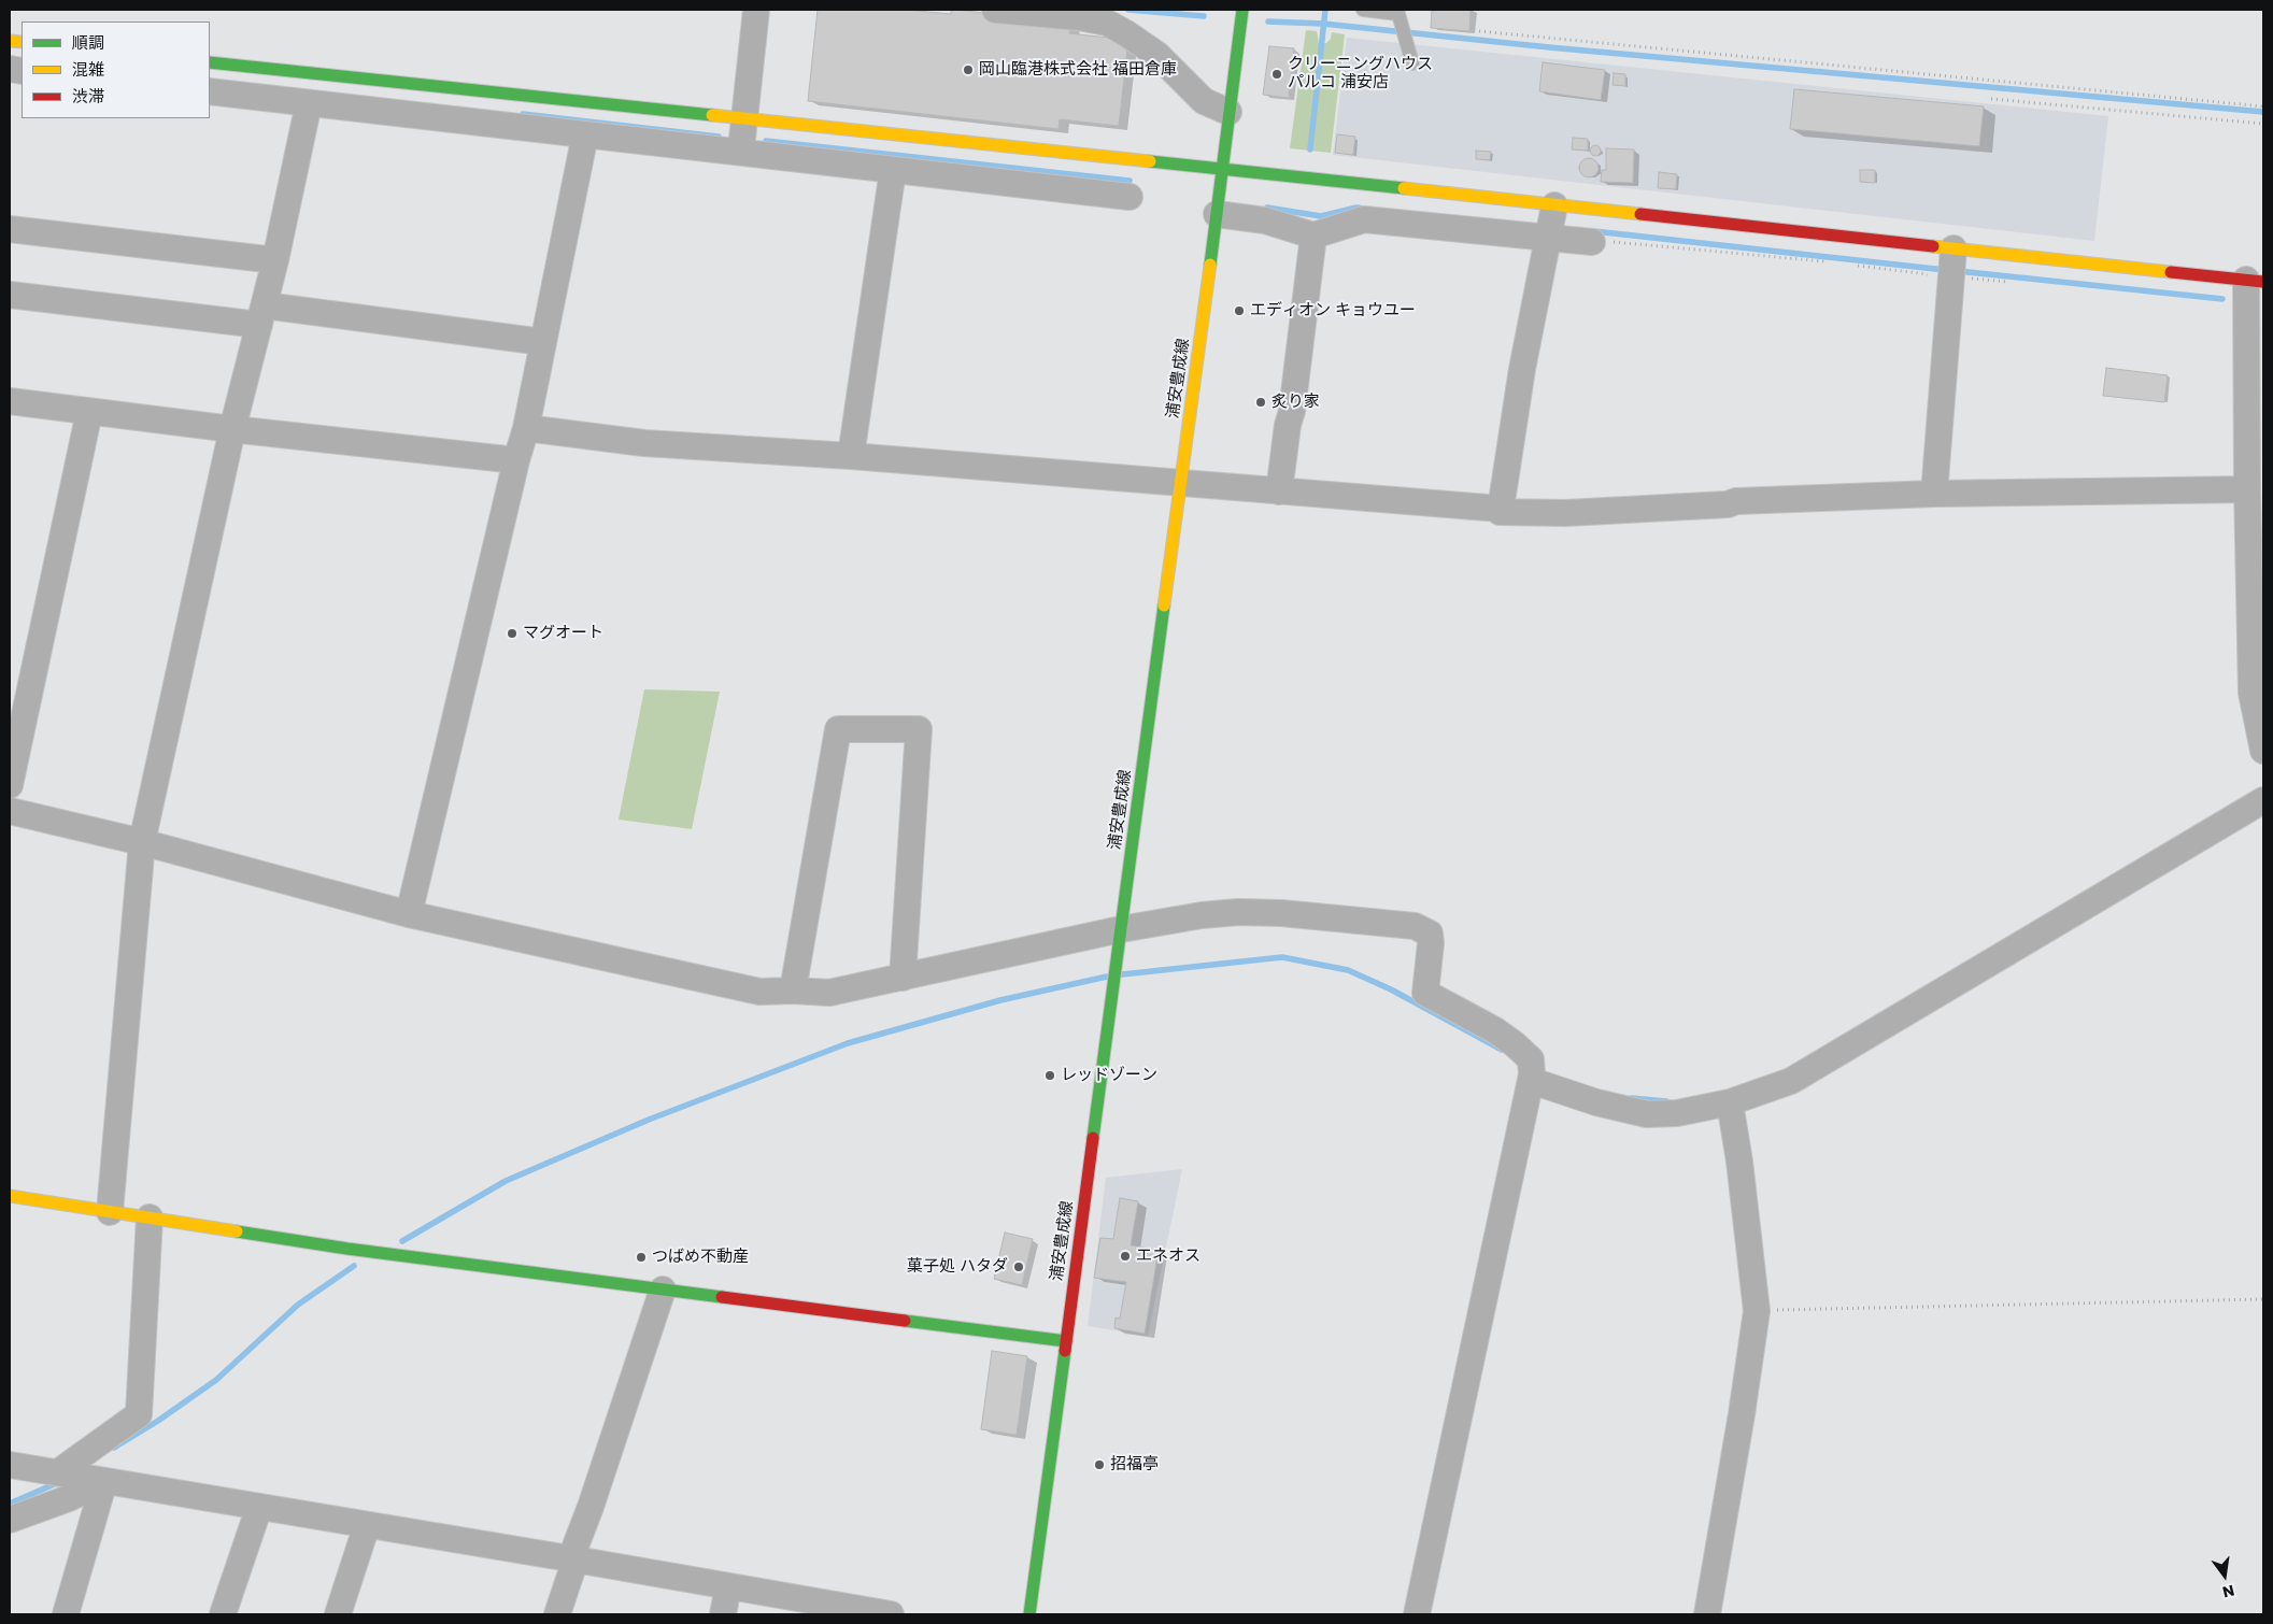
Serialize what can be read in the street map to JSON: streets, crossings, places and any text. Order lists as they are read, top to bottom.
{
  "streets": {
    "street": ["浦安豊成線"]
  },
  "places": [
    "岡山臨港株式会社 福田倉庫",
    "クリーニングハウス パルコ 浦安店",
    "エディオン キョウユー",
    "炙り家",
    "マグオート",
    "レッドゾーン",
    "エネオス",
    "つばめ不動産",
    "菓子処 ハタダ",
    "招福亭"
  ],
  "legend": ["順調", "混雑", "渋滞"],
  "north": "bottom"
}
